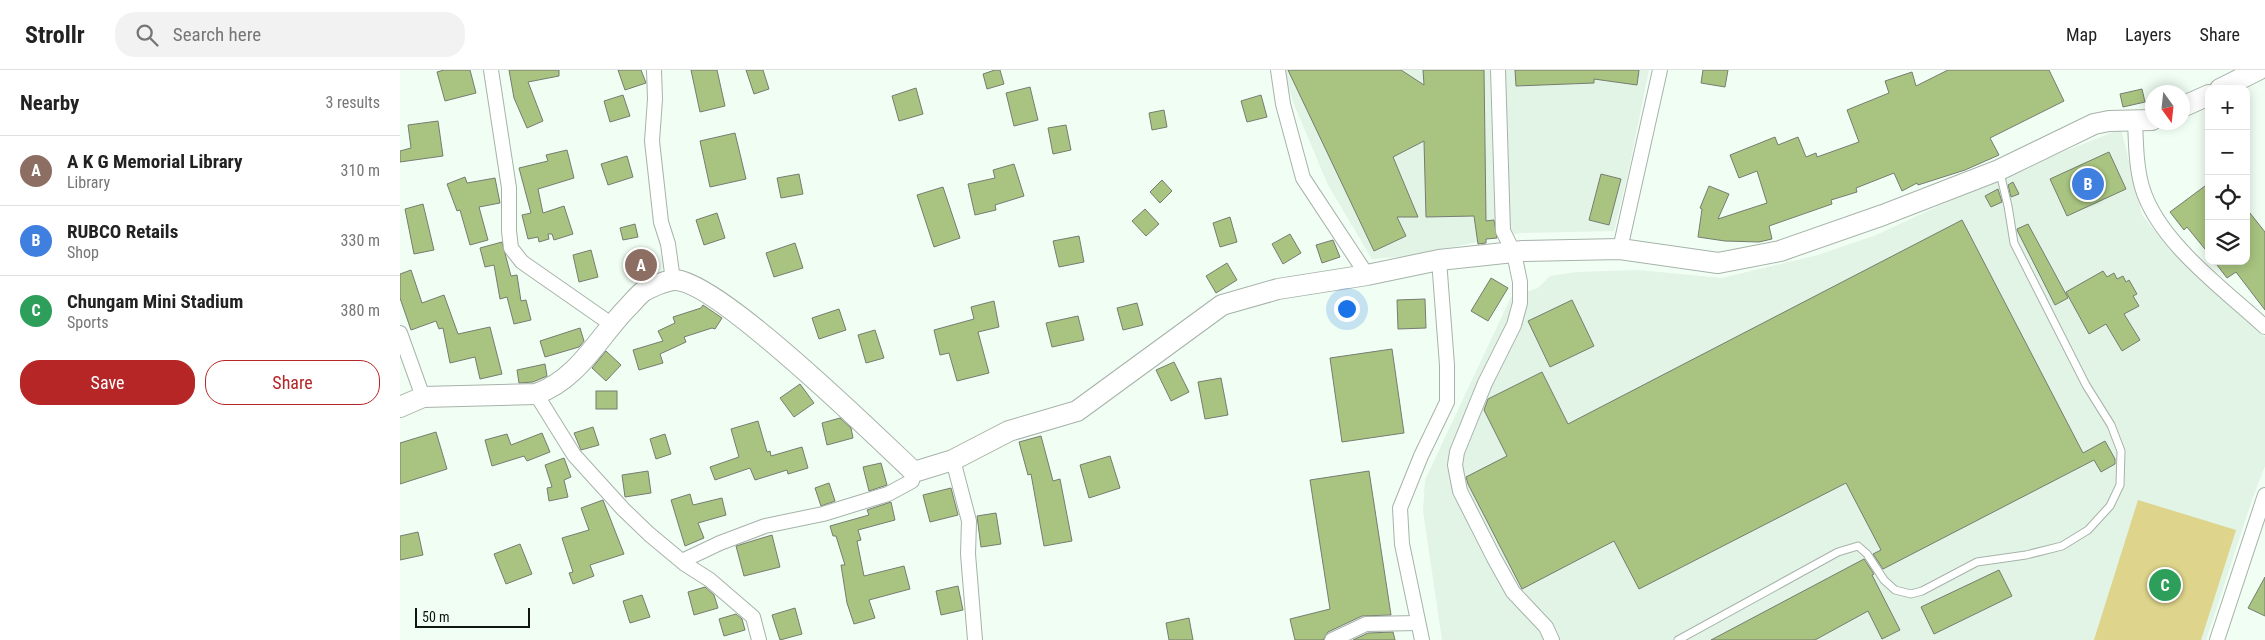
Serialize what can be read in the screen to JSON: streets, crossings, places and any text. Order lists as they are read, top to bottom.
{
  "scale_bar": "50 m",
  "north": "bottom",
  "page": {
    "header": "Strollr",
    "search": "Search here",
    "nav": ["Map", "Layers", "Share"],
    "heading": ["Nearby", "3 results"],
    "map_buttons": ["+", "−"],
    "list": [
      {
        "mark": "A",
        "name": "A K G Memorial Library",
        "note": "Library",
        "value": "310 m"
      },
      {
        "mark": "B",
        "name": "RUBCO Retails",
        "note": "Shop",
        "value": "330 m"
      },
      {
        "mark": "C",
        "name": "Chungam Mini Stadium",
        "note": "Sports",
        "value": "380 m"
      }
    ],
    "pins": ["B", "A", "C"],
    "buttons": ["Save", "Share"],
    "scale": "50 m"
  }
}
